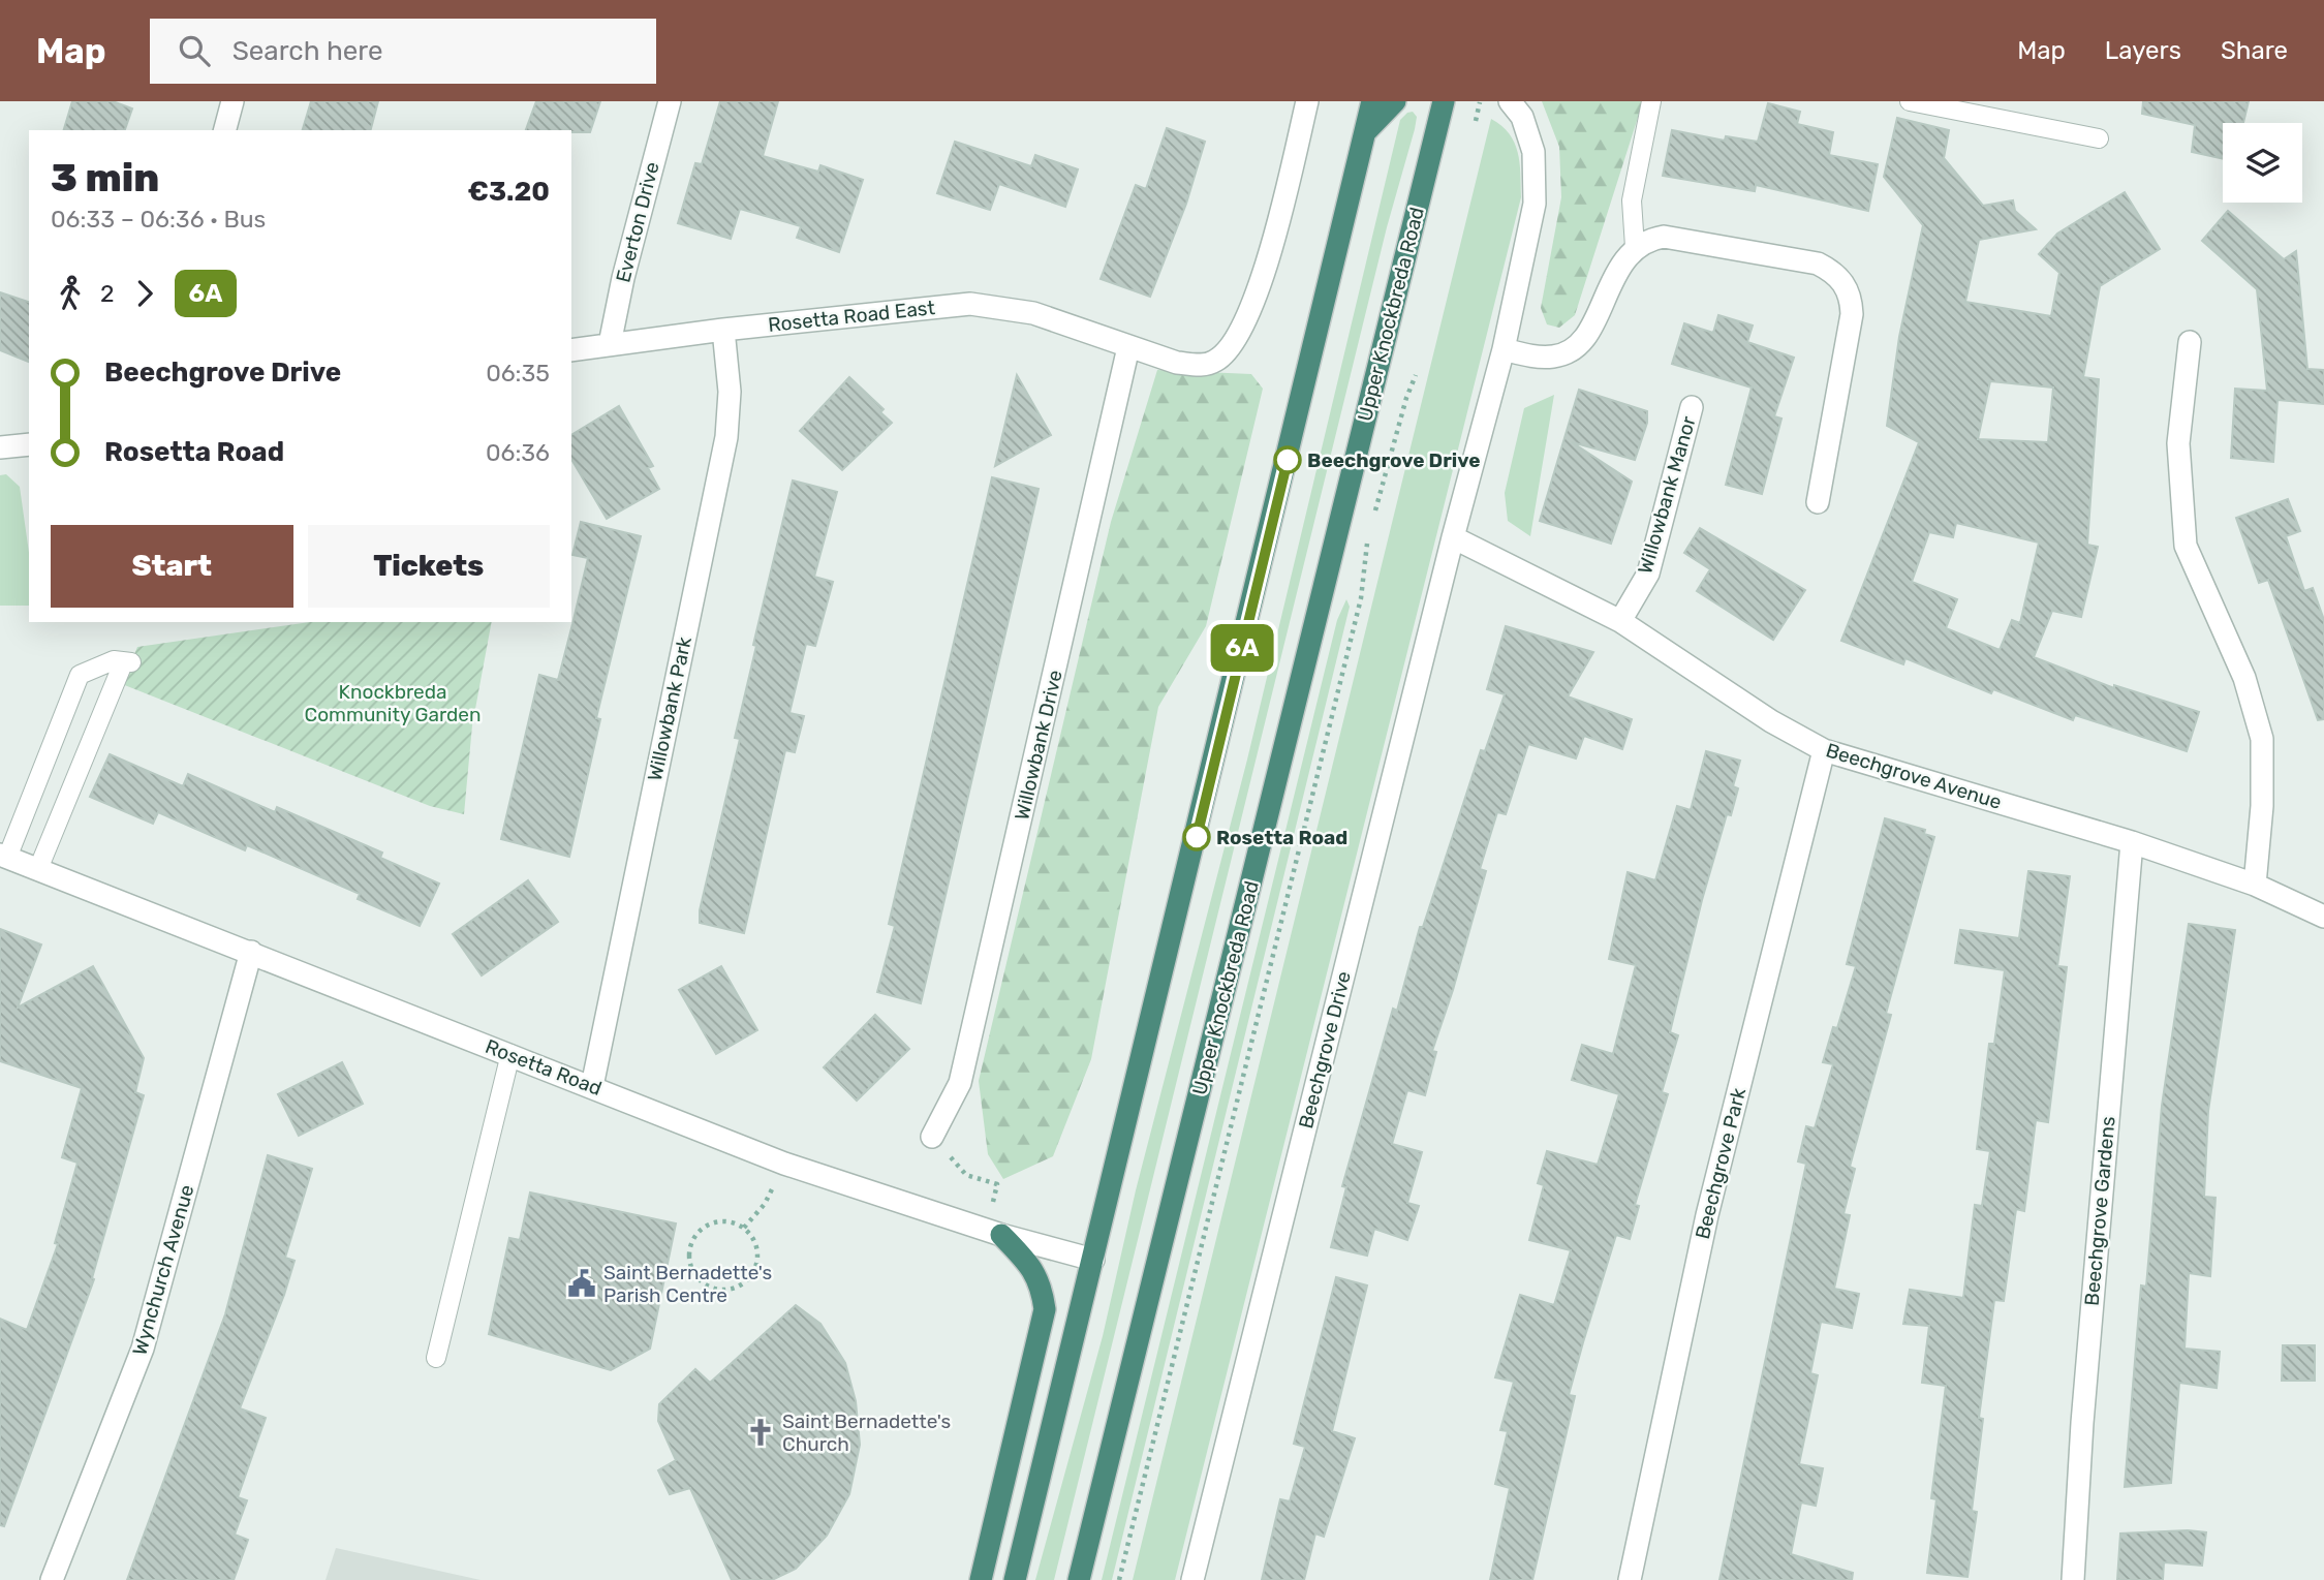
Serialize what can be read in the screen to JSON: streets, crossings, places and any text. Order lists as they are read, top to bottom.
{
  "streets": {
    "highway": ["Upper Knockbreda Road"],
    "street": [
      "Everton Drive",
      "Rosetta Road East",
      "Willowbank Manor",
      "Willowbank Park",
      "Willowbank Drive",
      "Beechgrove Avenue",
      "Beechgrove Drive",
      "Rosetta Road",
      "Beechgrove Park",
      "Beechgrove Gardens",
      "Wynchurch Avenue"
    ]
  },
  "crossings": [
    ["Everton Drive", "Rosetta Road East"],
    ["Rosetta Road East", "Willowbank Park"],
    ["Rosetta Road East", "Willowbank Drive"],
    ["Willowbank Manor", "Beechgrove Avenue"],
    ["Willowbank Park", "Rosetta Road"],
    ["Beechgrove Avenue", "Beechgrove Drive"],
    ["Beechgrove Avenue", "Beechgrove Park"],
    ["Beechgrove Avenue", "Beechgrove Gardens"],
    ["Rosetta Road", "Wynchurch Avenue"]
  ],
  "parks": ["Knockbreda Community Garden"],
  "places": {
    "other": ["Beechgrove Drive", "Rosetta Road"],
    "public building": ["Saint Bernadette's Parish Centre"],
    "church": ["Saint Bernadette's Church"]
  },
  "lines": ["bus line 6A"],
  "page": {
    "header": "Map",
    "search": "Search here",
    "nav": ["Map", "Layers", "Share"],
    "on_map": "6A",
    "heading": ["3 min", "06:33 – 06:36 · Bus", "€3.20"],
    "legs": ["2", "6A"],
    "list": [
      {
        "name": "Beechgrove Drive",
        "value": "06:35"
      },
      {
        "name": "Rosetta Road",
        "value": "06:36"
      }
    ],
    "buttons": ["Start", "Tickets"]
  }
}
